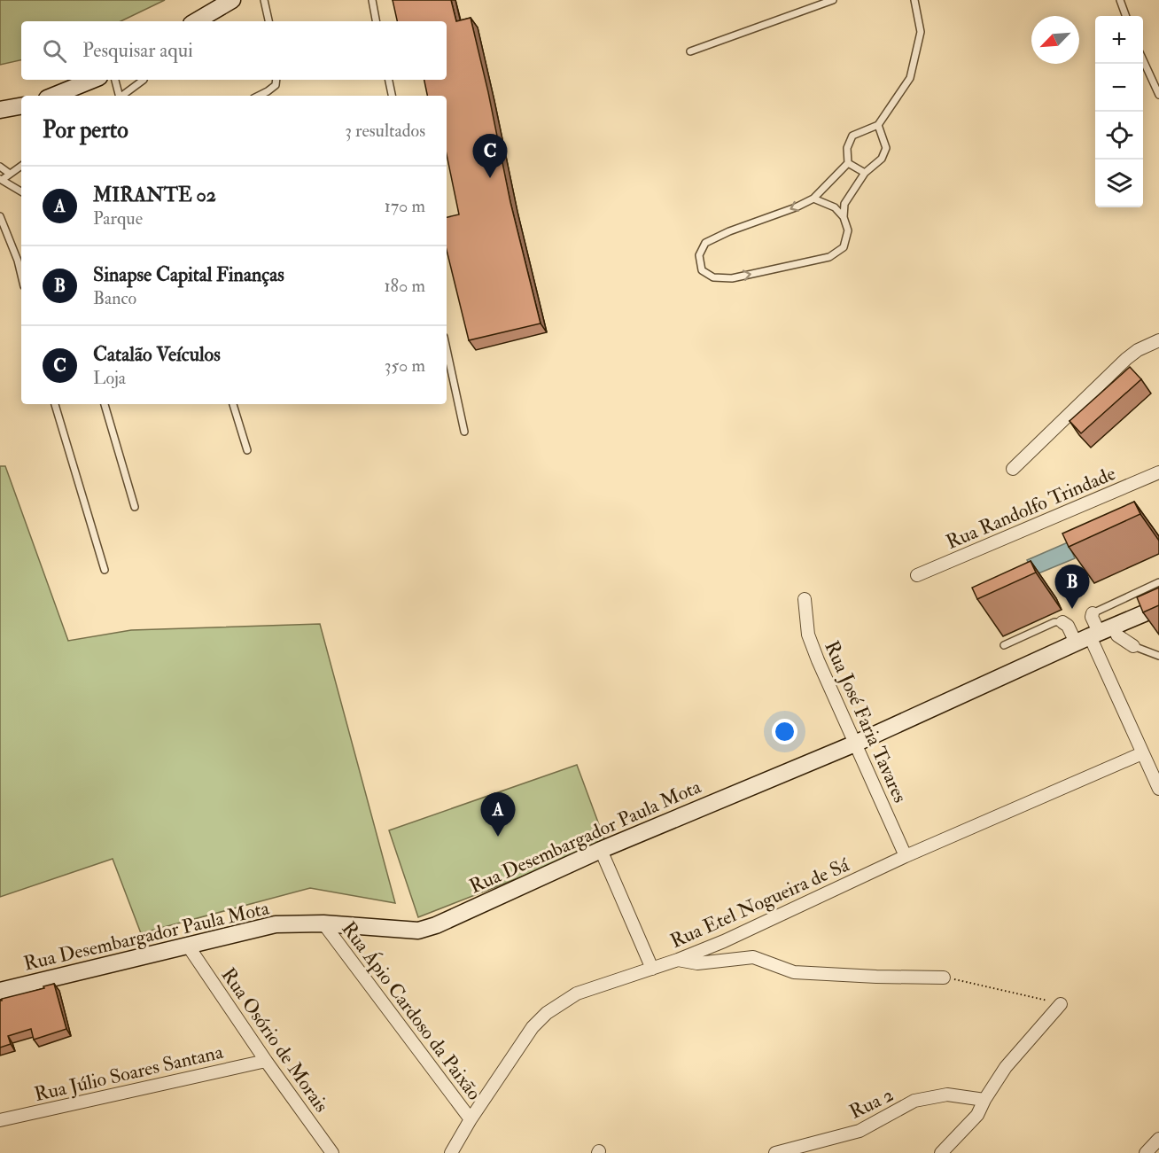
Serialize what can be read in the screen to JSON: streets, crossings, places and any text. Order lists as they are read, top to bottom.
{
  "streets": {
    "street": [
      "Rua Randolfo Trindade",
      "Rua José Faria Tavares",
      "Rua Desembargador Paula Mota",
      "Rua Etel Nogueira de Sá",
      "Rua Ápio Cardoso da Paixão",
      "Rua Osório de Morais",
      "Rua Júlio Soares Santana",
      "Rua 2"
    ]
  },
  "crossings": [
    ["Rua José Faria Tavares", "Rua Desembargador Paula Mota"],
    ["Rua José Faria Tavares", "Rua Etel Nogueira de Sá"],
    ["Rua Desembargador Paula Mota", "Rua Ápio Cardoso da Paixão"],
    ["Rua Desembargador Paula Mota", "Rua Osório de Morais"],
    ["Rua Etel Nogueira de Sá", "Rua Ápio Cardoso da Paixão"],
    ["Rua Osório de Morais", "Rua Júlio Soares Santana"]
  ],
  "north": "bottom left",
  "page": {
    "map_buttons": ["+", "−"],
    "search": "Pesquisar aqui",
    "heading": ["Por perto", "3 resultados"],
    "pins": ["C", "B", "A"],
    "list": [
      {
        "mark": "A",
        "name": "MIRANTE 02",
        "note": "Parque",
        "value": "170 m"
      },
      {
        "mark": "B",
        "name": "Sinapse Capital Finanças",
        "note": "Banco",
        "value": "180 m"
      },
      {
        "mark": "C",
        "name": "Catalão Veículos",
        "note": "Loja",
        "value": "350 m"
      }
    ]
  }
}
